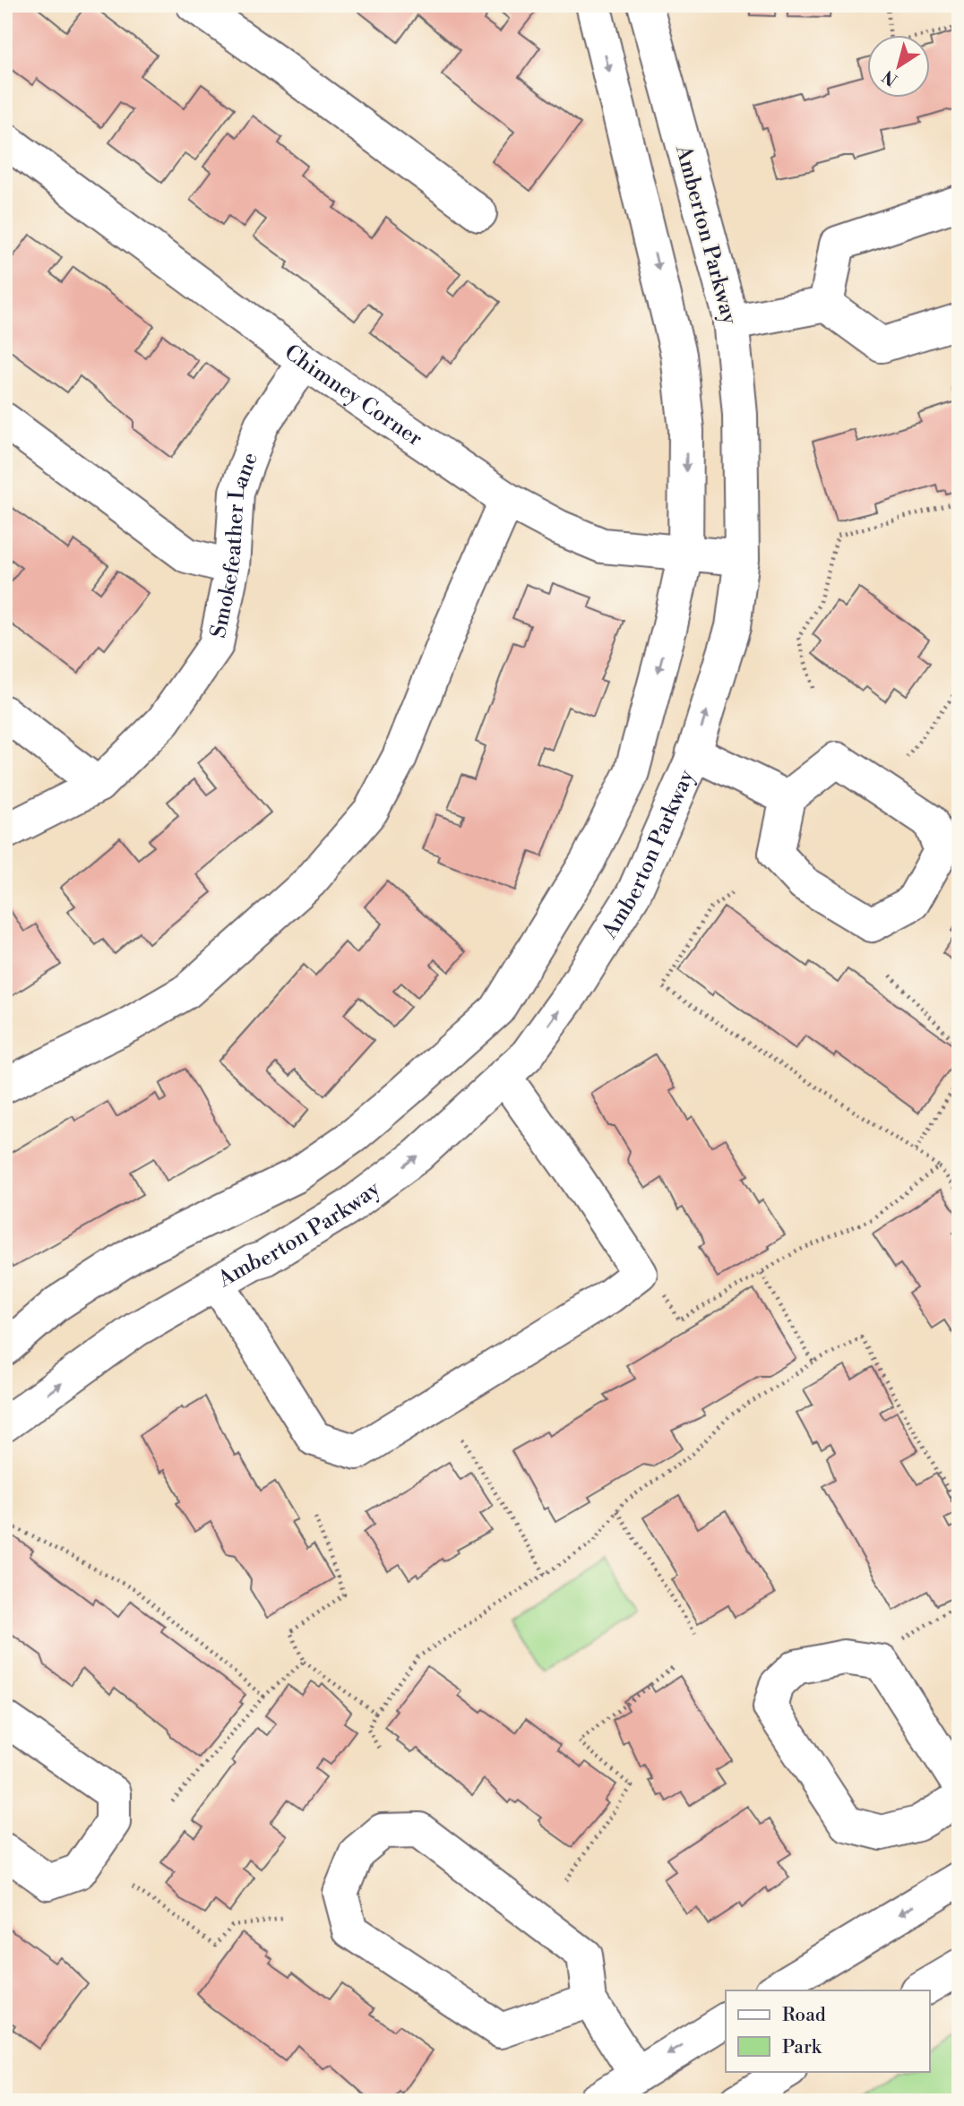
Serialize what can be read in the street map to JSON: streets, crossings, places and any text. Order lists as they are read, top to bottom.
{
  "streets": {
    "street": ["Amberton Parkway", "Chimney Corner", "Smokefeather Lane"]
  },
  "crossings": [
    ["Amberton Parkway", "Chimney Corner"],
    ["Chimney Corner", "Smokefeather Lane"]
  ],
  "legend": ["Road", "Park"],
  "north": "bottom left"
}
